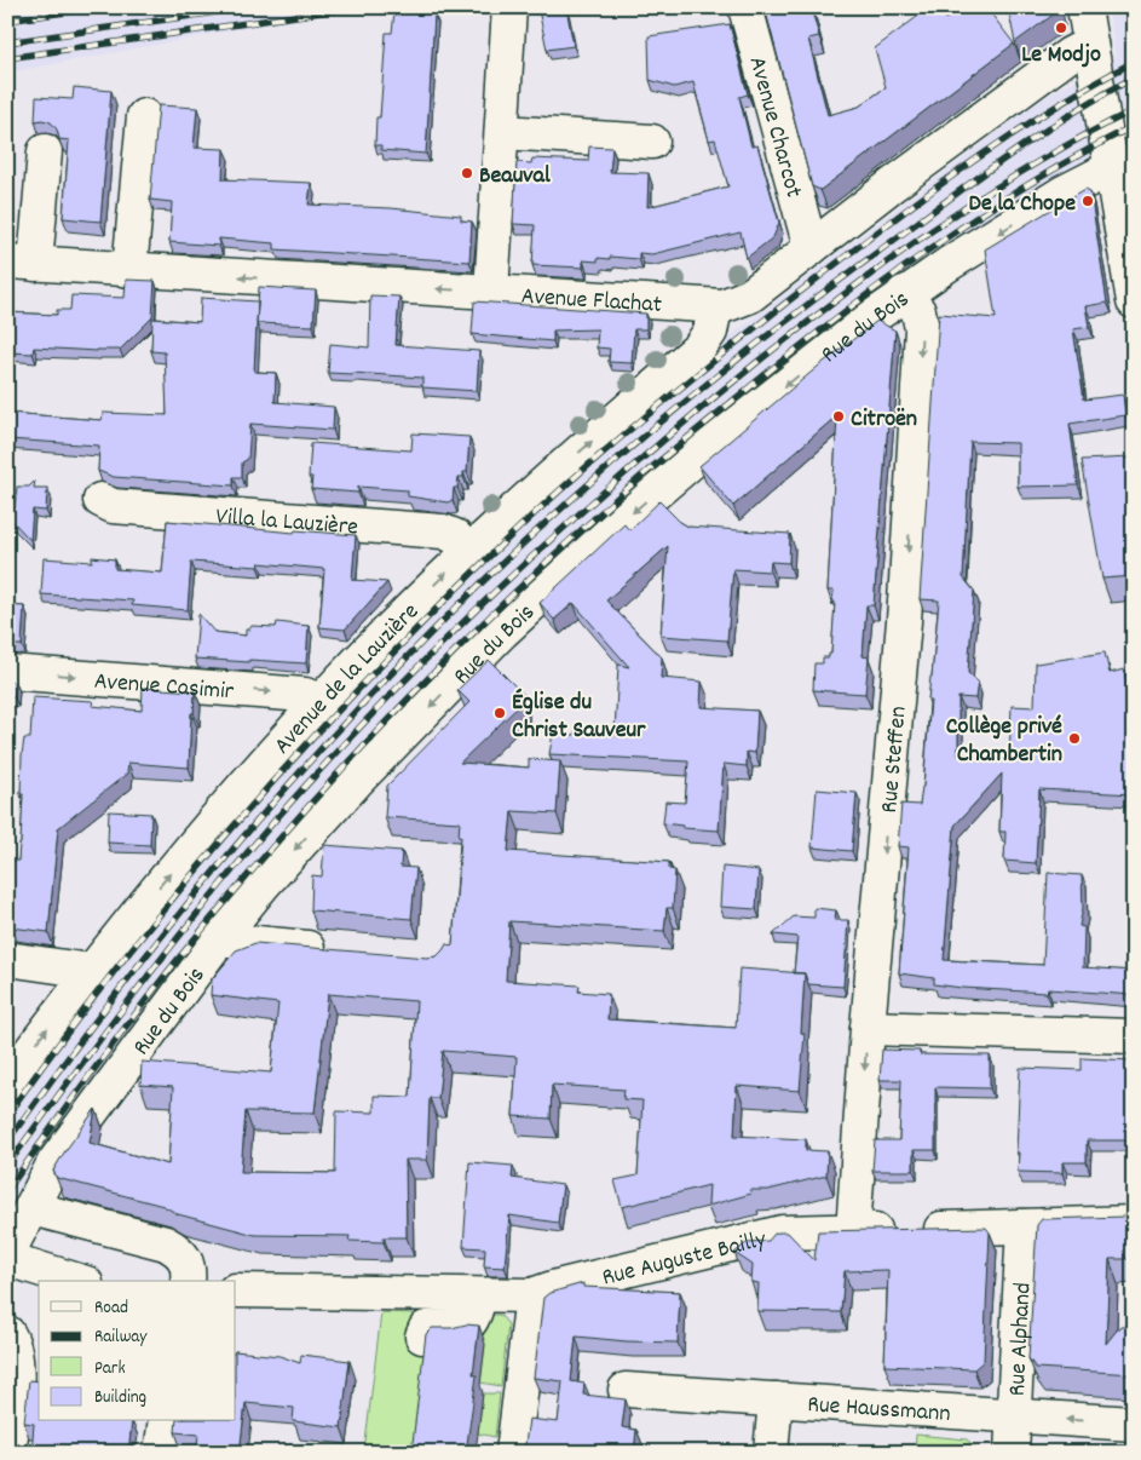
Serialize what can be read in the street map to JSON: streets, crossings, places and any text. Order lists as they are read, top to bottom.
{
  "streets": {
    "street": [
      "Avenue Charcot",
      "Avenue Flachat",
      "Rue du Bois",
      "Villa la Lauzière",
      "Avenue de la Lauzière",
      "Avenue Casimir",
      "Rue Steffen",
      "Rue Auguste Bailly",
      "Rue Alphand",
      "Rue Haussmann"
    ]
  },
  "crossings": [
    ["Avenue Charcot", "Avenue Flachat"],
    ["Avenue Flachat", "Avenue de la Lauzière"],
    ["Rue du Bois", "Rue Steffen"],
    ["Villa la Lauzière", "Avenue de la Lauzière"],
    ["Avenue de la Lauzière", "Avenue Casimir"],
    ["Rue Steffen", "Rue Auguste Bailly"],
    ["Rue Auguste Bailly", "Rue Alphand"],
    ["Rue Alphand", "Rue Haussmann"]
  ],
  "one_way": [
    "Rue du Bois",
    "Avenue de la Lauzière",
    "Avenue Casimir",
    "Rue Steffen"
  ],
  "places": [
    "Le Modjo",
    "Beauval",
    "De la Chope",
    "Citroën",
    "Église du Christ Sauveur",
    "Collège privé Chambertin"
  ],
  "legend": [
    "Road",
    "Railway",
    "Park",
    "Building"
  ]
}
